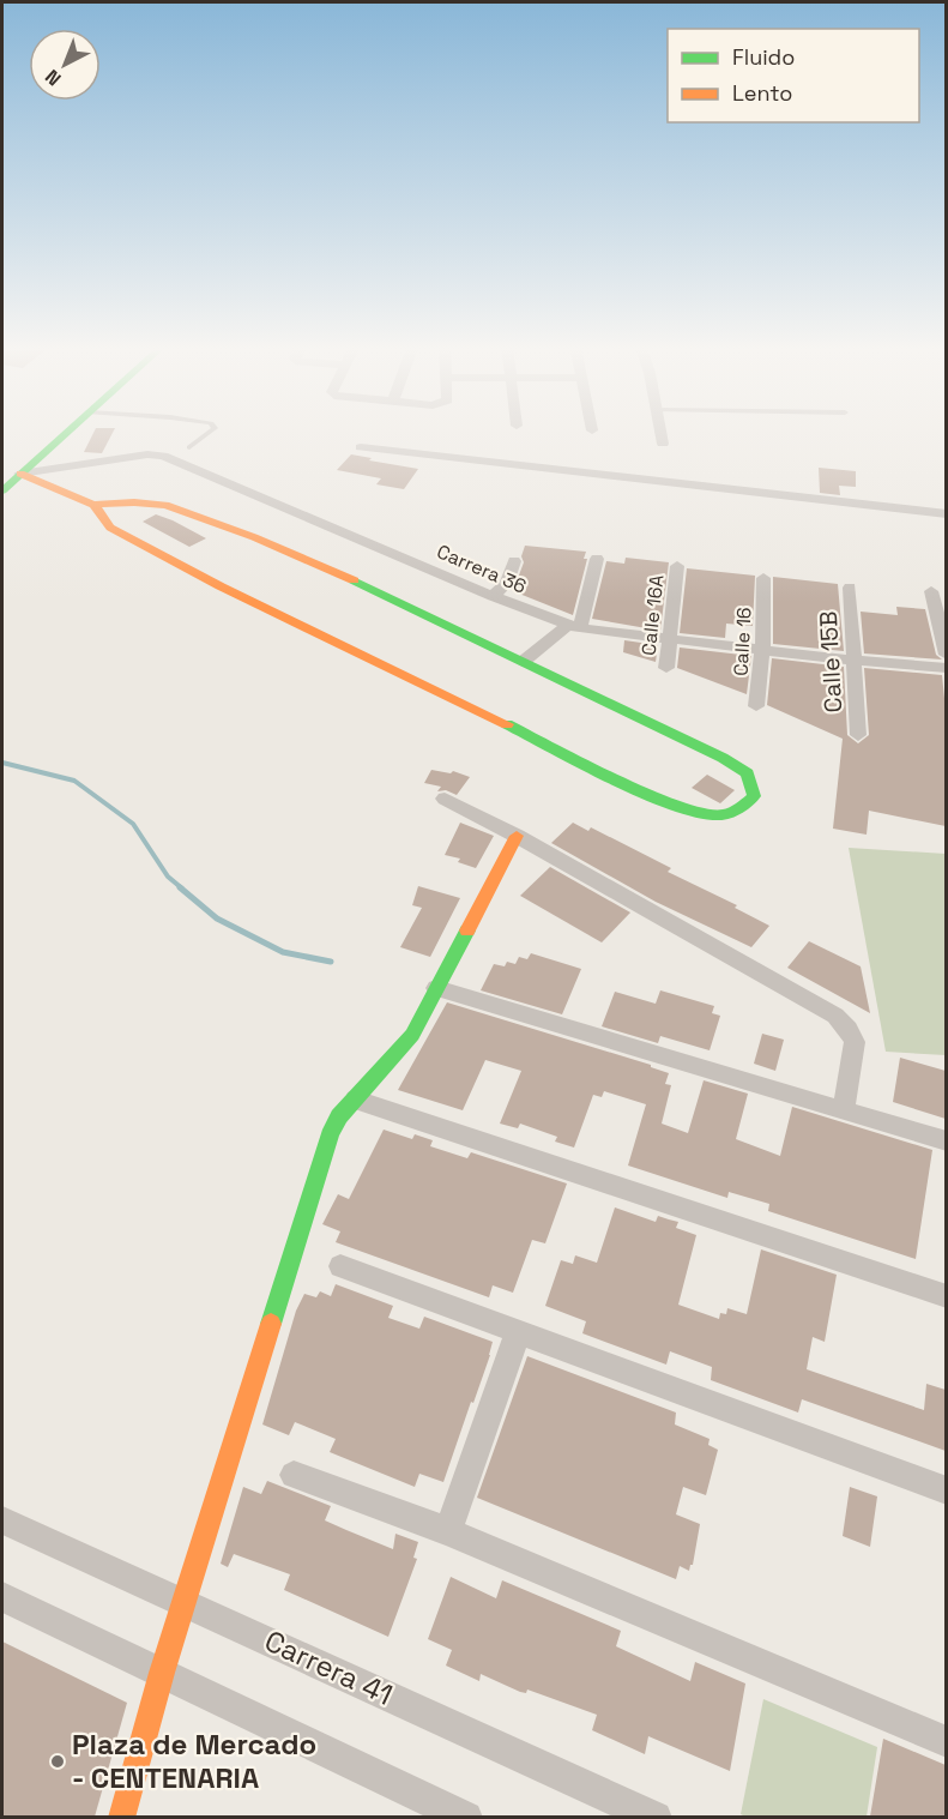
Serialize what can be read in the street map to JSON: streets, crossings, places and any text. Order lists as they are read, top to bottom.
{
  "streets": {
    "street": [
      "Carrera 36",
      "Calle 16A",
      "Calle 16",
      "Calle 15B",
      "Carrera 41"
    ]
  },
  "crossings": [
    ["Carrera 36", "Calle 16A"],
    ["Carrera 36", "Calle 16"],
    ["Carrera 36", "Calle 15B"]
  ],
  "places": ["Plaza de Mercado - CENTENARIA"],
  "legend": ["Fluido", "Lento"],
  "north": "bottom left"
}
